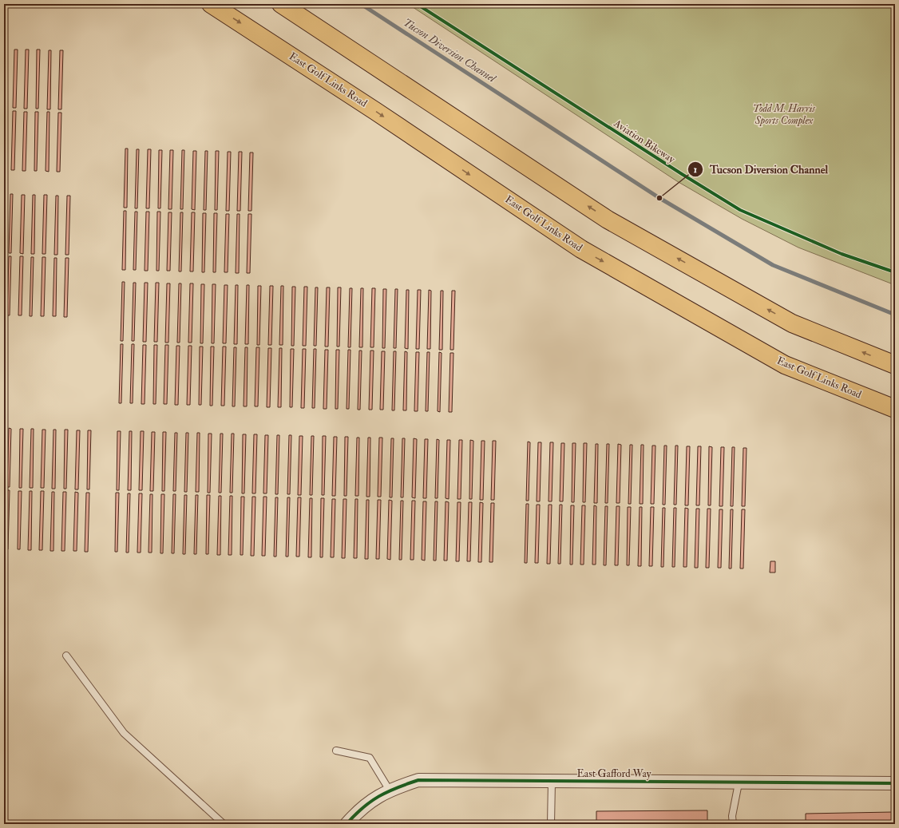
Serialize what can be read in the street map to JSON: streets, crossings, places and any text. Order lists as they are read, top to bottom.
{
  "streets": {
    "main road": ["East Golf Links Road"],
    "street": ["East Gafford Way"],
    "cycle path": ["Aviation Bikeway"]
  },
  "water": ["Tucson Diversion Channel"],
  "parks": ["Todd M. Harris Sports Complex"],
  "places": ["Tucson Diversion Channel"]
}
